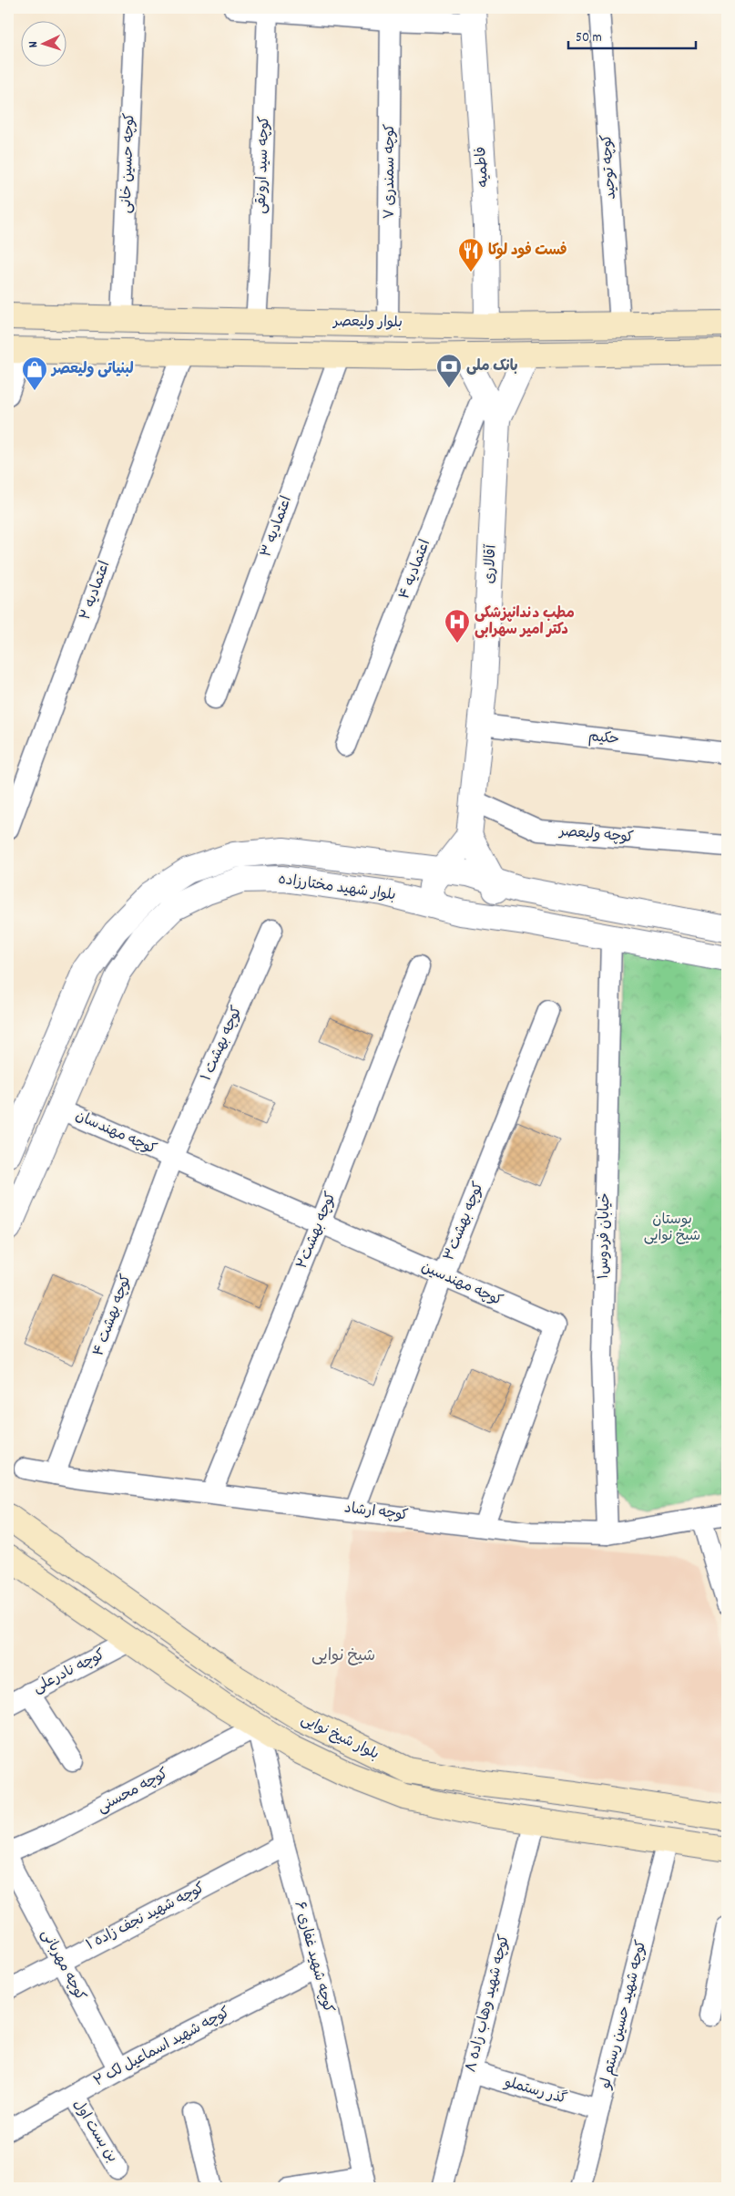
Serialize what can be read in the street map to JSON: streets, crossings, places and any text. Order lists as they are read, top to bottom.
{
  "streets": {
    "main road": ["بلوار ولیعصر", "بلوار شیخ نوایی"],
    "street": [
      "کوچه حسین خانی",
      "کوچه سید ارونقی",
      "فاطمیه",
      "کوچه توحید",
      "کوچه سمندری ۷",
      "اعتمادیه ۳",
      "آقالاری",
      "اعتمادیه ۴",
      "اعتمادیه ۲",
      "حکیم",
      "کوچه ولیعصر",
      "بلوار شهید مختارزاده",
      "کوچه بهشت ۱",
      "کوچه مهندسان",
      "کوچه بهشت۳",
      "کوچه بهشت۲",
      "خیابان فردوس۱",
      "کوچه مهندسین",
      "کوچه بهشت ۴",
      "کوچه ارشاد",
      "کوچه نادرعلی",
      "کوچه محسنی",
      "کوچه شهید نجف زاده ۱",
      "کوچه شهید غفاری ۶",
      "کوچه مهربانی",
      "کوچه شهید وهاب زاده ۸",
      "کوچه شهید حسین رستم لو",
      "کوچه شهید اسماعیل لک ۲",
      "گذر رستملو",
      "بن بست اول"
    ]
  },
  "crossings": [
    ["کوچه حسین خانی", "بلوار ولیعصر"],
    ["کوچه سید ارونقی", "بلوار ولیعصر"],
    ["فاطمیه", "بلوار ولیعصر"],
    ["کوچه توحید", "بلوار ولیعصر"],
    ["کوچه سمندری ۷", "بلوار ولیعصر"],
    ["آقالاری", "حکیم"],
    ["آقالاری", "کوچه ولیعصر"],
    ["بلوار شهید مختارزاده", "کوچه مهندسان"],
    ["بلوار شهید مختارزاده", "خیابان فردوس۱"],
    ["کوچه بهشت ۱", "کوچه مهندسان"],
    ["کوچه بهشت ۱", "کوچه مهندسین"],
    ["کوچه بهشت ۱", "کوچه بهشت ۴"],
    ["کوچه مهندسان", "کوچه مهندسین"],
    ["کوچه مهندسان", "کوچه بهشت ۴"],
    ["کوچه بهشت۳", "کوچه مهندسین"],
    ["کوچه بهشت۳", "کوچه ارشاد"],
    ["کوچه بهشت۲", "کوچه مهندسین"],
    ["کوچه بهشت۲", "کوچه ارشاد"],
    ["خیابان فردوس۱", "کوچه ارشاد"],
    ["کوچه مهندسین", "کوچه بهشت ۴"],
    ["کوچه مهندسین", "کوچه ارشاد"],
    ["کوچه بهشت ۴", "کوچه ارشاد"],
    ["کوچه نادرعلی", "بلوار شیخ نوایی"],
    ["بلوار شیخ نوایی", "کوچه محسنی"],
    ["بلوار شیخ نوایی", "کوچه شهید غفاری ۶"],
    ["بلوار شیخ نوایی", "کوچه شهید وهاب زاده ۸"],
    ["بلوار شیخ نوایی", "کوچه شهید حسین رستم لو"],
    ["کوچه محسنی", "کوچه شهید غفاری ۶"],
    ["کوچه شهید نجف زاده ۱", "کوچه شهید غفاری ۶"],
    ["کوچه شهید نجف زاده ۱", "کوچه مهربانی"],
    ["کوچه شهید غفاری ۶", "کوچه شهید اسماعیل لک ۲"],
    ["کوچه مهربانی", "کوچه شهید اسماعیل لک ۲"],
    ["کوچه شهید وهاب زاده ۸", "گذر رستملو"],
    ["کوچه شهید حسین رستم لو", "گذر رستملو"],
    ["کوچه شهید اسماعیل لک ۲", "بن بست اول"]
  ],
  "districts": ["شیخ نوایی"],
  "parks": ["بوستان شیخ نوایی"],
  "places": {
    "restaurant": ["فست فود لوکا"],
    "bank": ["بانک ملی"],
    "shop": ["لبنیاتی ولیعصر"],
    "hospital": ["مطب دندانپزشکی دکتر امیر سهرابی"]
  },
  "scale_bar": "50 m",
  "north": "left"
}
